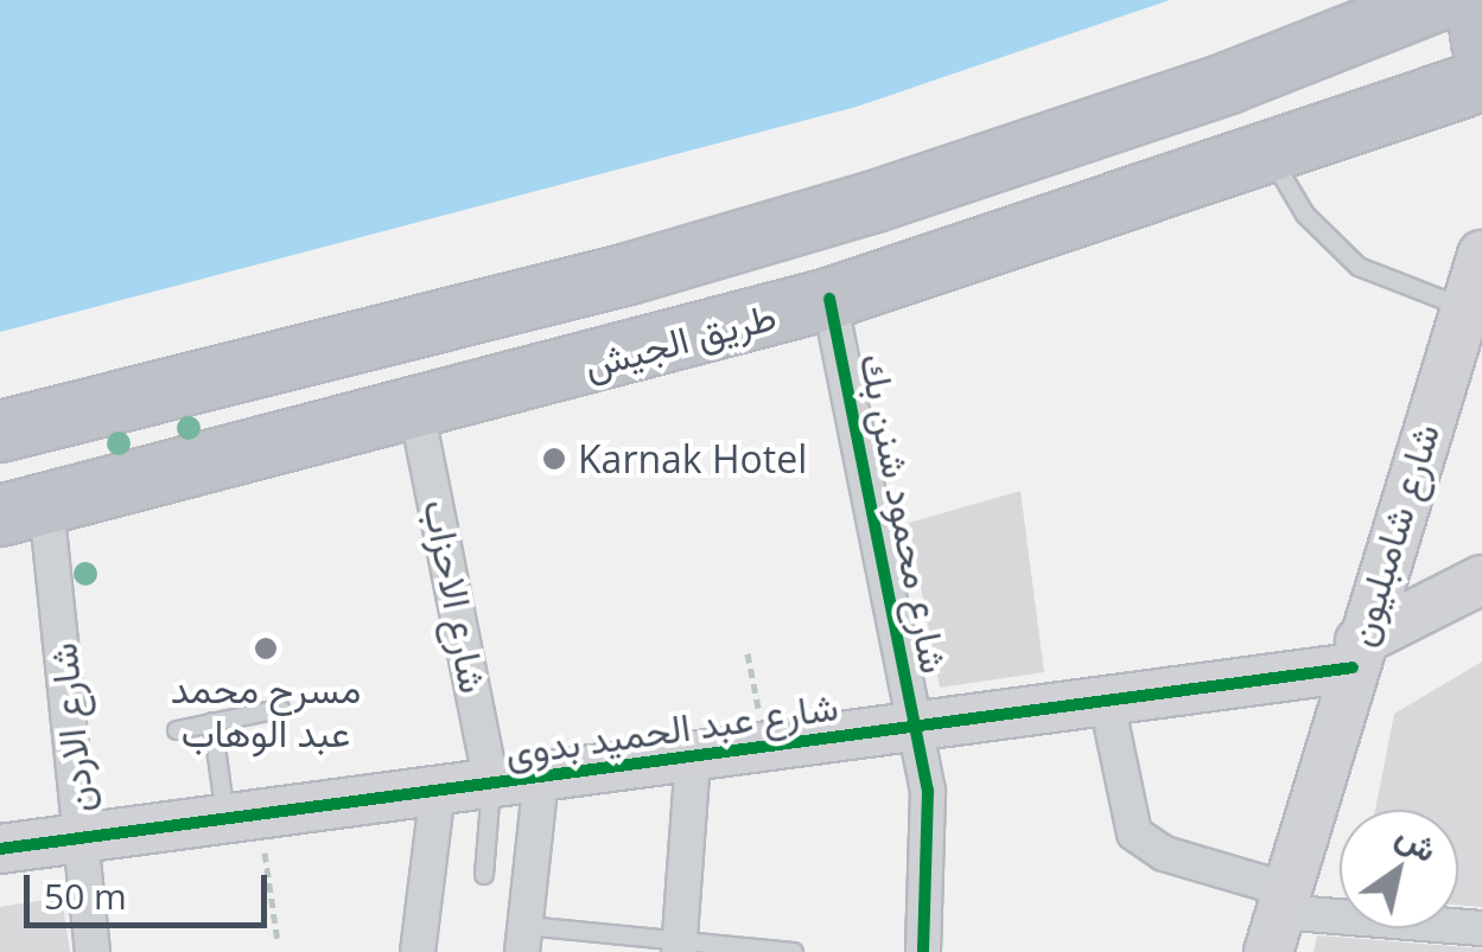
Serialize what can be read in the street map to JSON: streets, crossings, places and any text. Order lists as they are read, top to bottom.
{
  "streets": {
    "highway": ["طريق الجيش"],
    "street": [
      "شارع محمود شنن بك",
      "شارع شامبليون",
      "شارع الاحزاب",
      "شارع الاردن",
      "شارع عبد الحميد بدوى"
    ]
  },
  "crossings": [
    ["طريق الجيش", "شارع محمود شنن بك"],
    ["طريق الجيش", "شارع الاحزاب"],
    ["طريق الجيش", "شارع الاردن"],
    ["شارع محمود شنن بك", "شارع عبد الحميد بدوى"],
    ["شارع شامبليون", "شارع عبد الحميد بدوى"],
    ["شارع الاحزاب", "شارع عبد الحميد بدوى"],
    ["شارع الاردن", "شارع عبد الحميد بدوى"]
  ],
  "places": ["Karnak Hotel", "مسرح محمد عبد الوهاب"],
  "scale_bar": "50 m",
  "north": "top right"
}
